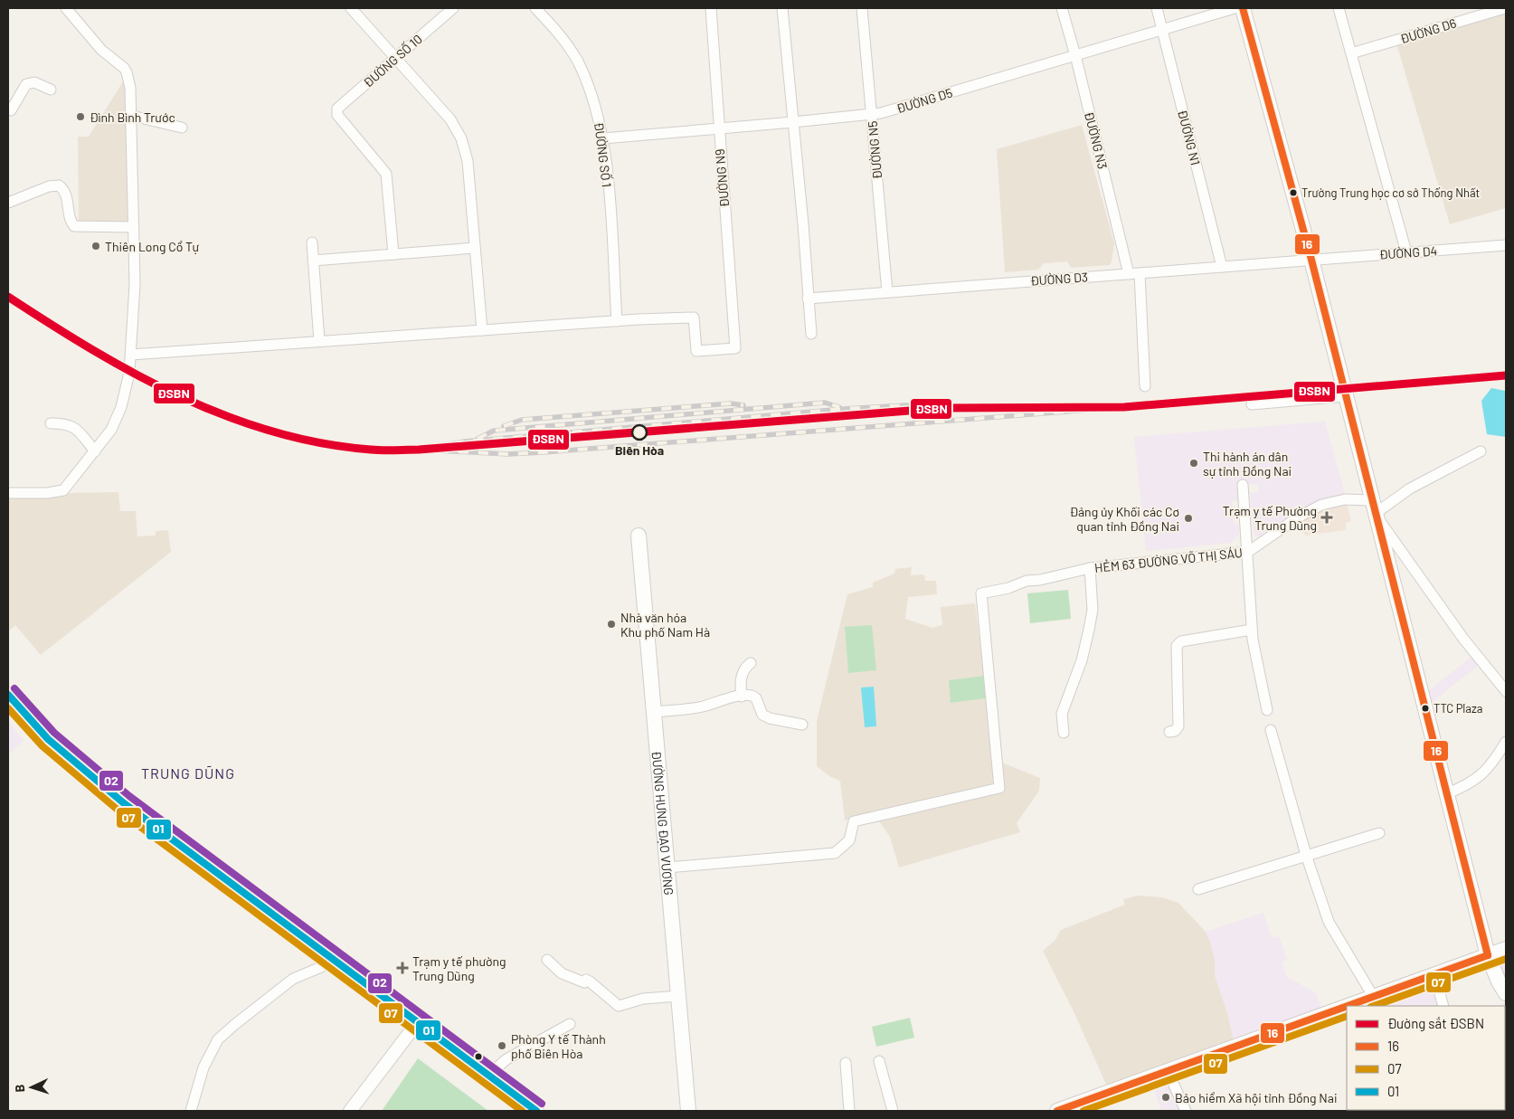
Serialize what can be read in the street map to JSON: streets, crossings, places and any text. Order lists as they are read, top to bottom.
{
  "streets": {
    "main road": ["ĐƯỜNG HƯNG ĐẠO VƯƠNG"],
    "street": [
      "ĐƯỜNG D6",
      "ĐƯỜNG SỐ 10",
      "ĐƯỜNG D5",
      "ĐƯỜNG N1",
      "ĐƯỜNG N3",
      "ĐƯỜNG N5",
      "ĐƯỜNG SỐ 1",
      "ĐƯỜNG N9",
      "ĐƯỜNG D4",
      "ĐƯỜNG D3",
      "HẺM 63 ĐƯỜNG VÕ THỊ SÁU"
    ]
  },
  "crossings": [
    ["ĐƯỜNG D5", "ĐƯỜNG N1"],
    ["ĐƯỜNG D5", "ĐƯỜNG N3"],
    ["ĐƯỜNG D5", "ĐƯỜNG N5"],
    ["ĐƯỜNG D5", "ĐƯỜNG SỐ 1"],
    ["ĐƯỜNG D5", "ĐƯỜNG N9"],
    ["ĐƯỜNG N1", "ĐƯỜNG D3"],
    ["ĐƯỜNG N3", "ĐƯỜNG D3"],
    ["ĐƯỜNG N5", "ĐƯỜNG D3"],
    ["ĐƯỜNG SỐ 1", "ĐƯỜNG N9"],
    ["ĐƯỜNG D4", "ĐƯỜNG D3"],
    ["HẺM 63 ĐƯỜNG VÕ THỊ SÁU", "ĐƯỜNG HƯNG ĐẠO VƯƠNG"]
  ],
  "districts": ["TRUNG DŨNG"],
  "places": {
    "other": [
      "Đình Bình Trước",
      "Trường Trung học cơ sở Thống Nhất",
      "Thiên Long Cổ Tự",
      "Biên Hòa",
      "Thi hành án dân sự tỉnh Đồng Nai",
      "Đảng ủy Khối các Cơ quan tỉnh Đồng Nai",
      "Nhà văn hóa Khu phố Nam Hà",
      "TTC Plaza",
      "Phòng Y tế Thành phố Biên Hòa",
      "Bảo hiểm Xã hội tỉnh Đồng Nai"
    ],
    "health": ["Trạm y tế Phường Trung Dũng", "Trạm y tế phường Trung Dũng"]
  },
  "lines": [
    "transit line 16",
    "rail line ĐSBN",
    "transit line 02",
    "transit line 01",
    "transit line 07"
  ],
  "legend": [
    "Đường sắt ĐSBN",
    "16",
    "07",
    "01"
  ],
  "north": "left"
}
